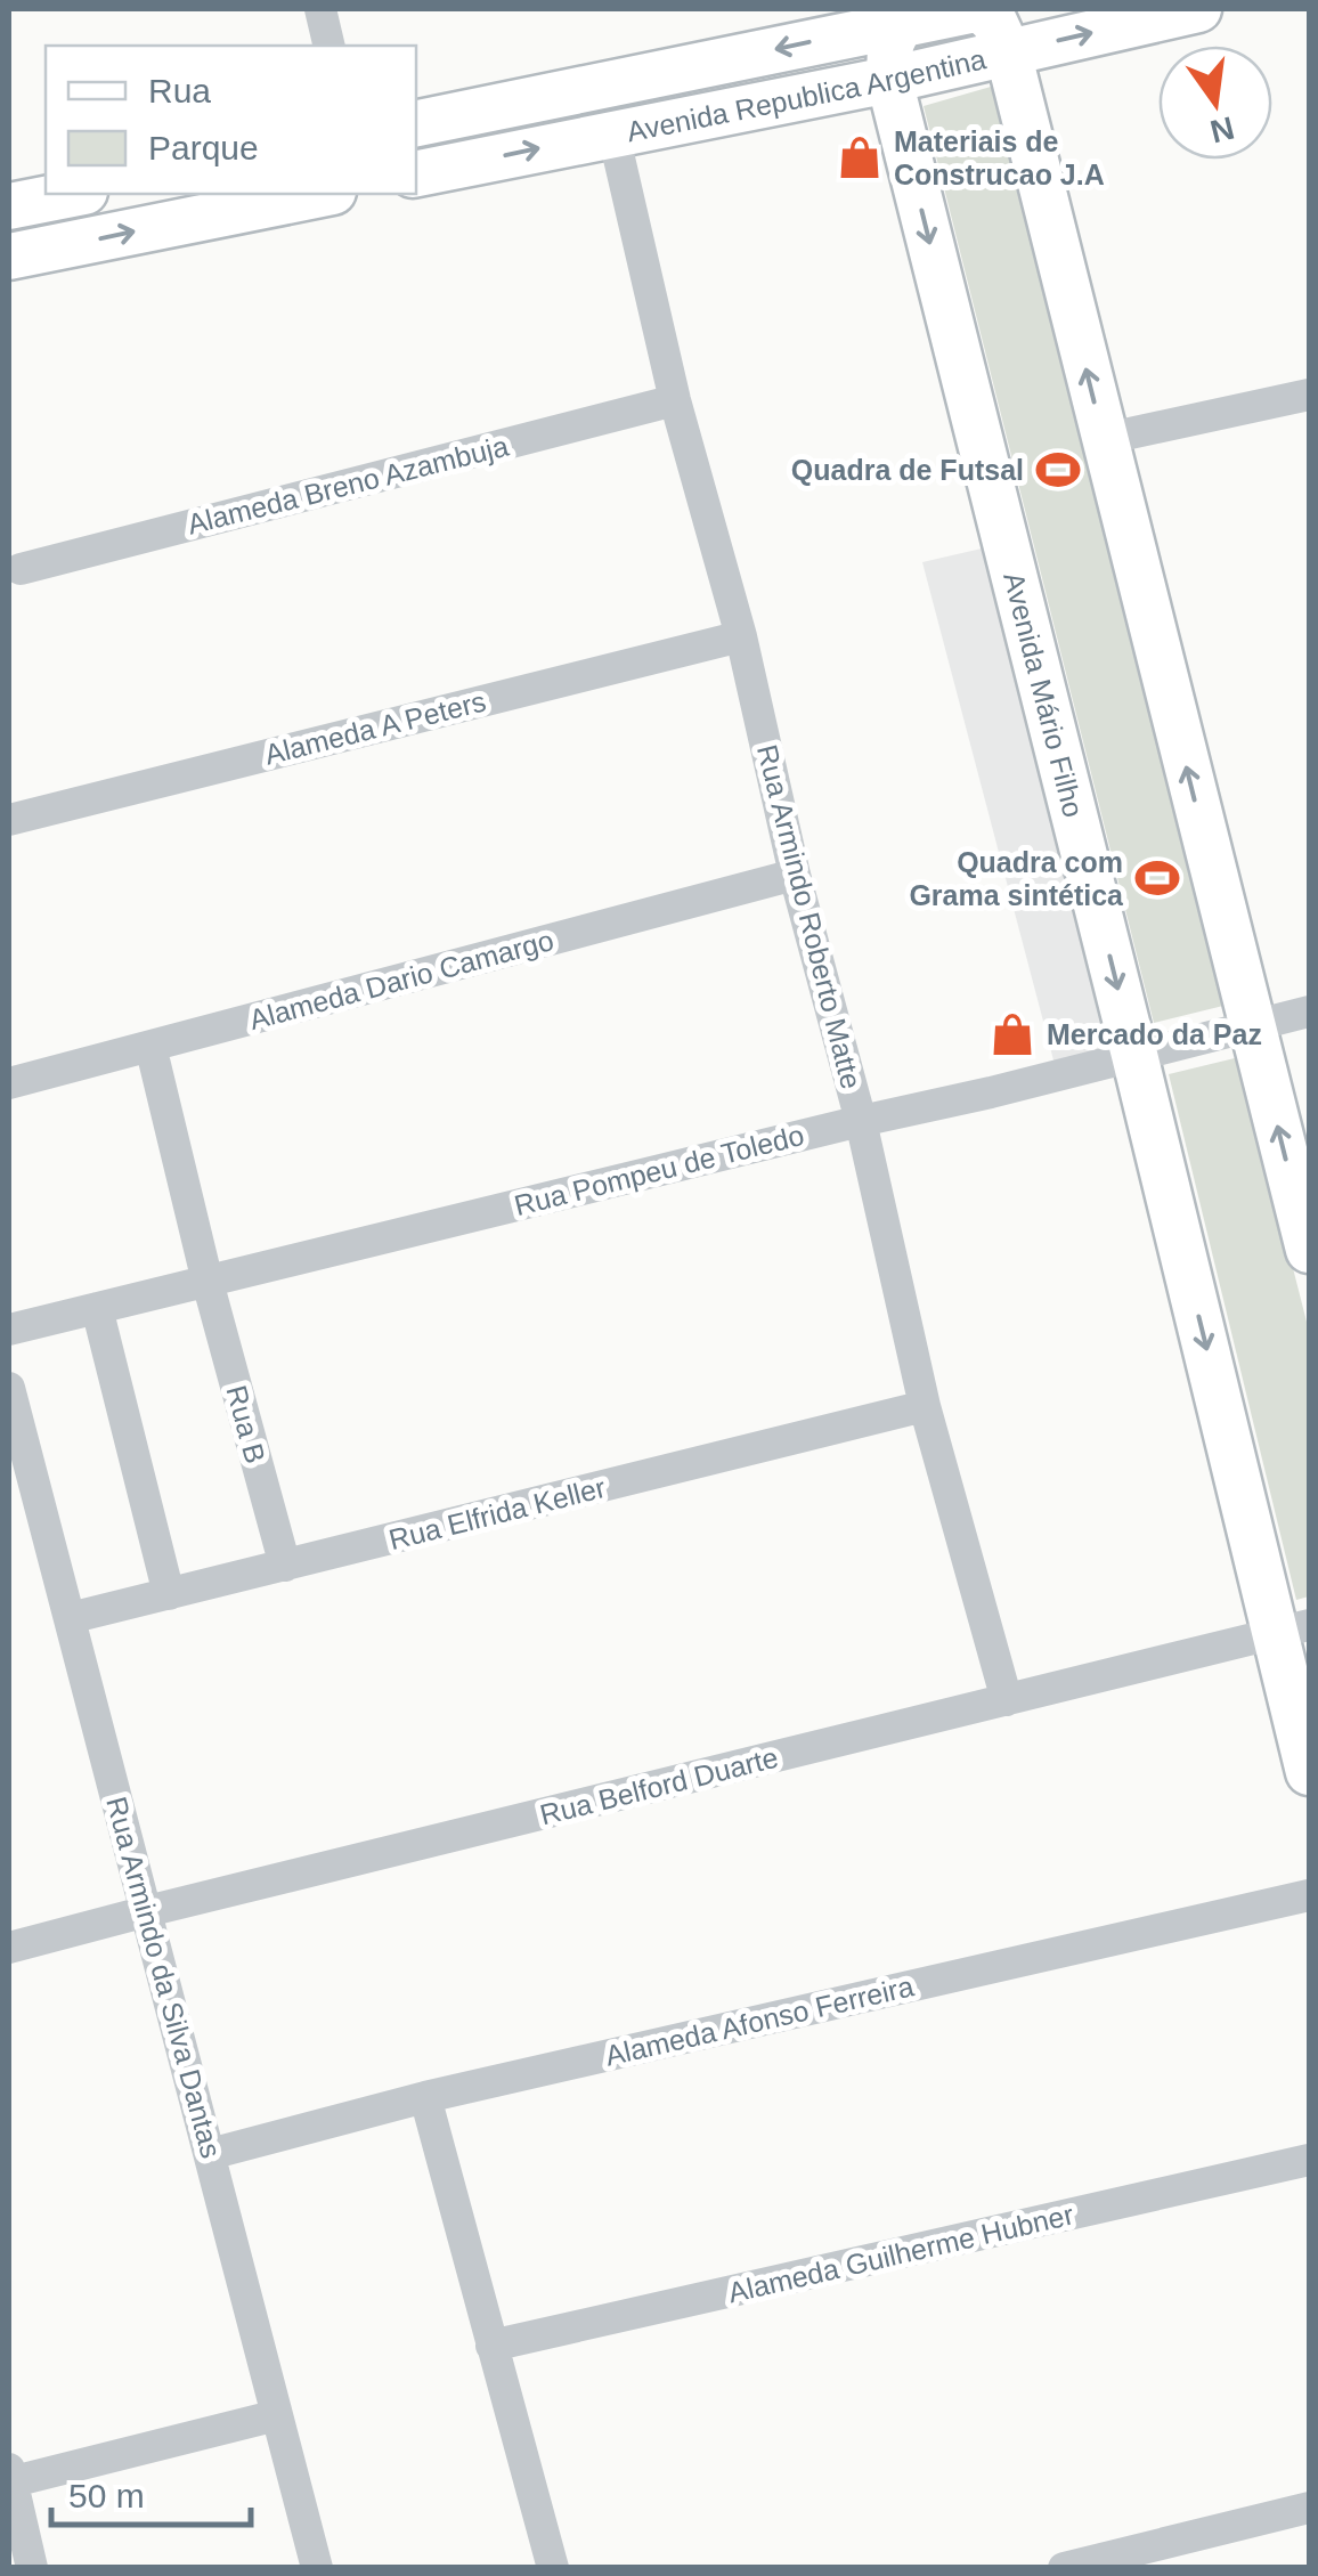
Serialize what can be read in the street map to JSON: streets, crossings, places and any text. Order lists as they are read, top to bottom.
{
  "streets": {
    "main road": ["Avenida Republica Argentina", "Avenida Mário Filho"],
    "street": [
      "Alameda Breno Azambuja",
      "Alameda A Peters",
      "Rua Armindo Roberto Matte",
      "Alameda Dario Camargo",
      "Rua Pompeu de Toledo",
      "Rua B",
      "Rua Elfrida Keller",
      "Rua Belford Duarte",
      "Rua Armindo da Silva Dantas",
      "Alameda Afonso Ferreira",
      "Alameda Guilherme Hubner"
    ]
  },
  "crossings": [
    ["Avenida Republica Argentina", "Avenida Mário Filho"],
    ["Avenida Republica Argentina", "Rua Armindo Roberto Matte"],
    ["Alameda Breno Azambuja", "Rua Armindo Roberto Matte"],
    ["Avenida Mário Filho", "Rua Pompeu de Toledo"],
    ["Avenida Mário Filho", "Rua Belford Duarte"],
    ["Alameda A Peters", "Rua Armindo Roberto Matte"],
    ["Rua Armindo Roberto Matte", "Alameda Dario Camargo"],
    ["Rua Armindo Roberto Matte", "Rua Pompeu de Toledo"],
    ["Rua Armindo Roberto Matte", "Rua Elfrida Keller"],
    ["Rua Armindo Roberto Matte", "Rua Belford Duarte"],
    ["Alameda Dario Camargo", "Rua B"],
    ["Rua Pompeu de Toledo", "Rua B"],
    ["Rua B", "Rua Elfrida Keller"],
    ["Rua Elfrida Keller", "Rua Armindo da Silva Dantas"],
    ["Rua Belford Duarte", "Rua Armindo da Silva Dantas"],
    ["Rua Armindo da Silva Dantas", "Alameda Afonso Ferreira"]
  ],
  "places": {
    "shop": ["Materiais de Construcao J.A", "Mercado da Paz"],
    "sports": ["Quadra de Futsal", "Quadra com Grama sintética"]
  },
  "legend": ["Rua", "Parque"],
  "scale_bar": "50 m",
  "north": "bottom"
}
